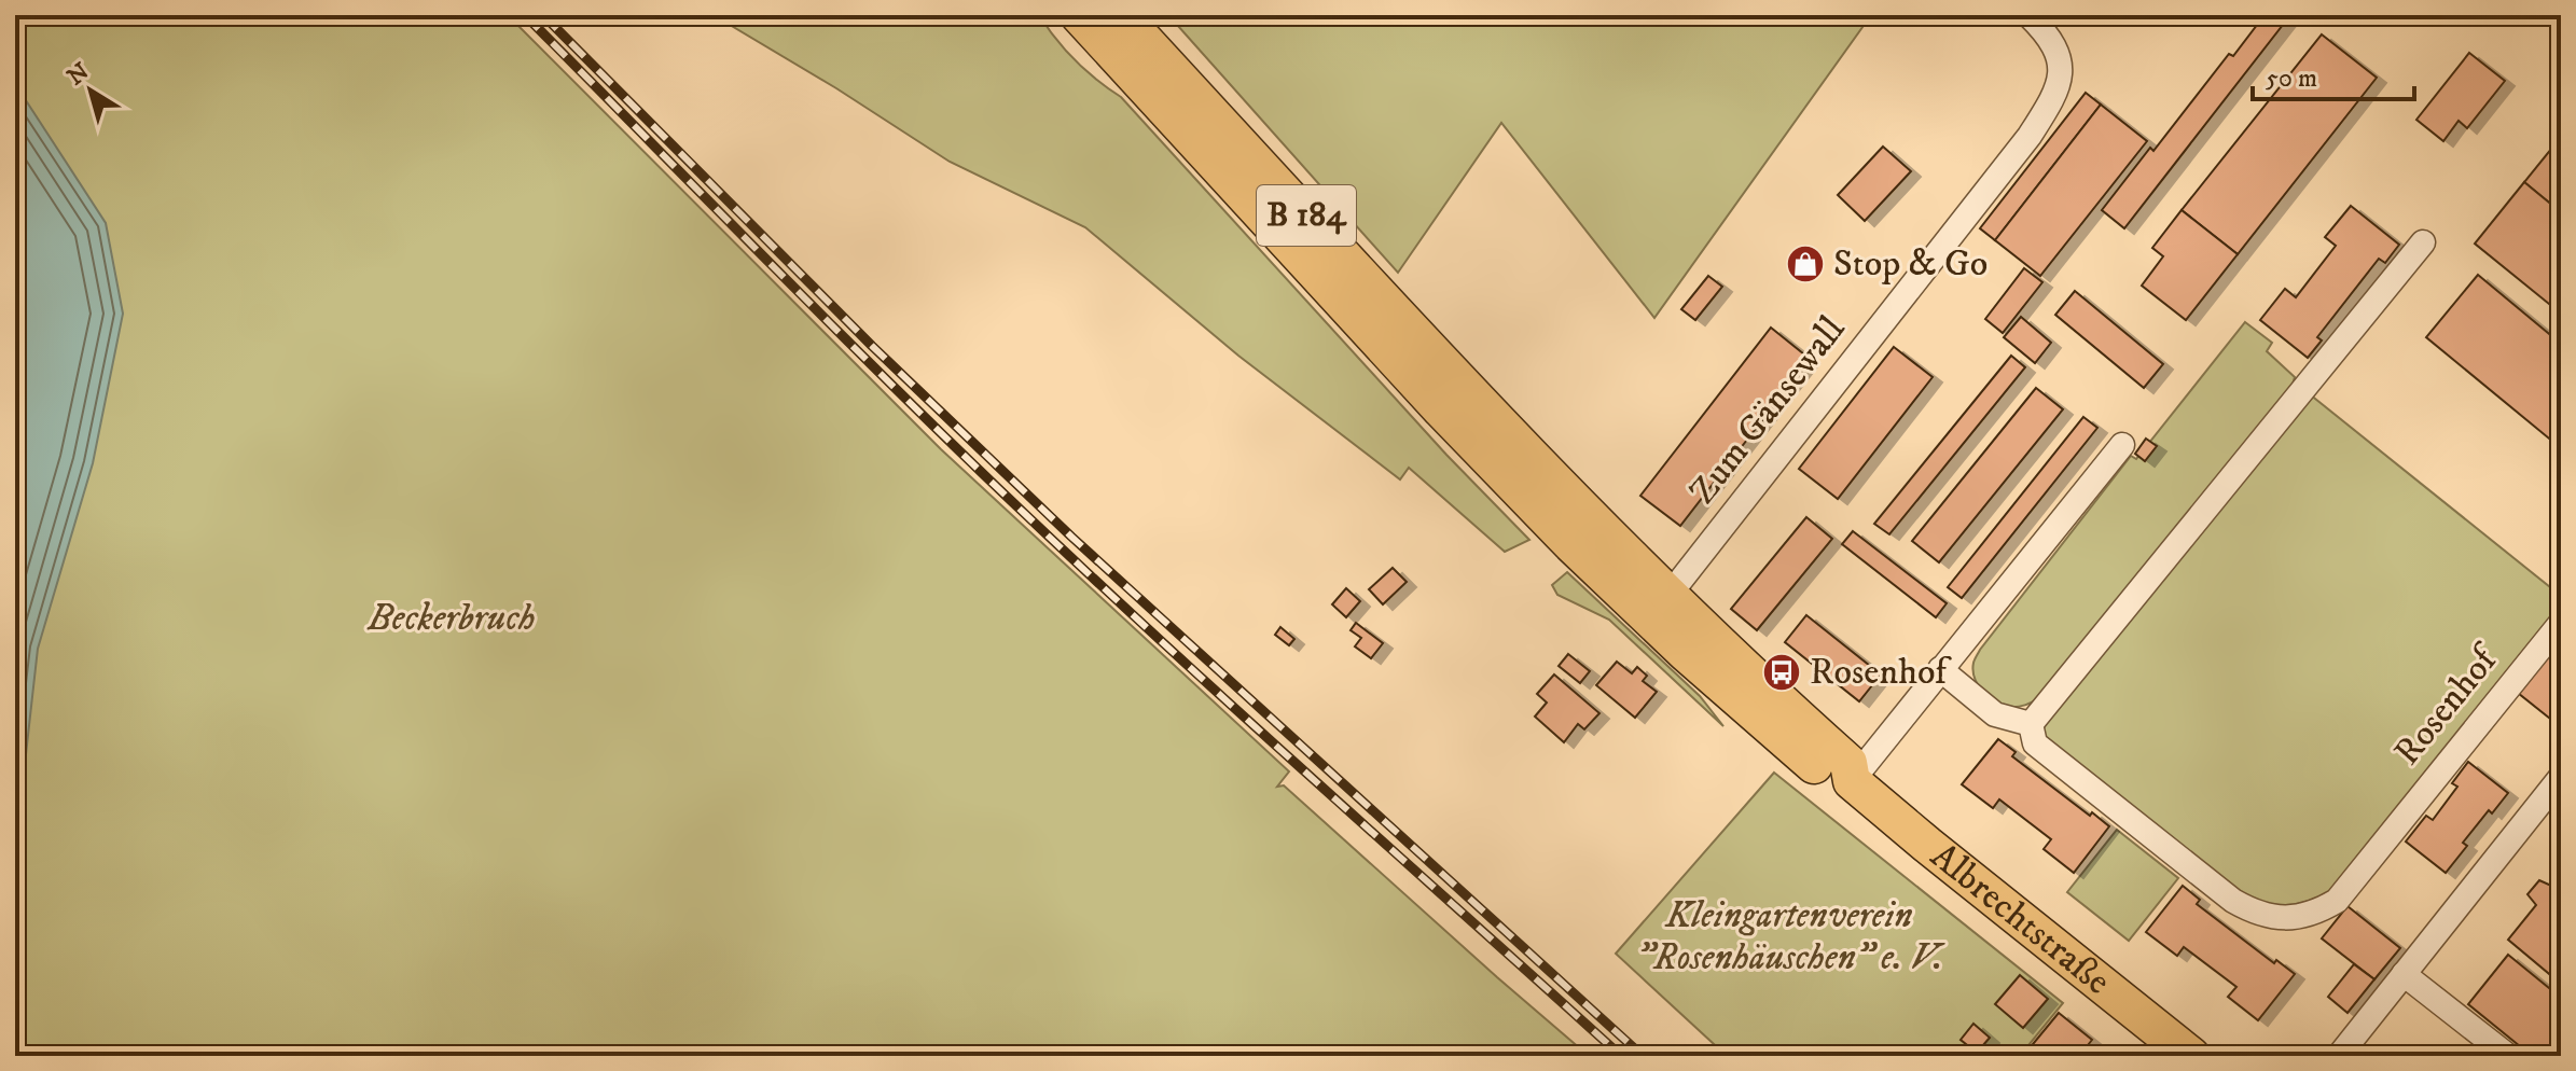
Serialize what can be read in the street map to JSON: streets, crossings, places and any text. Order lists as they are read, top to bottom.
{
  "streets": {
    "main road": ["B 184", "Albrechtstraße"],
    "street": ["Zum Gänsewall", "Rosenhof"]
  },
  "crossings": [
    ["B 184", "Zum Gänsewall"],
    ["B 184", "Albrechtstraße"],
    ["Zum Gänsewall", "Albrechtstraße"]
  ],
  "parks": ["Beckerbruch", "Kleingartenverein \"Rosenhäuschen\" e. V."],
  "places": {
    "shop": ["Stop & Go"],
    "bus stop": ["Rosenhof"]
  },
  "scale_bar": "50 m",
  "north": "top left"
}
